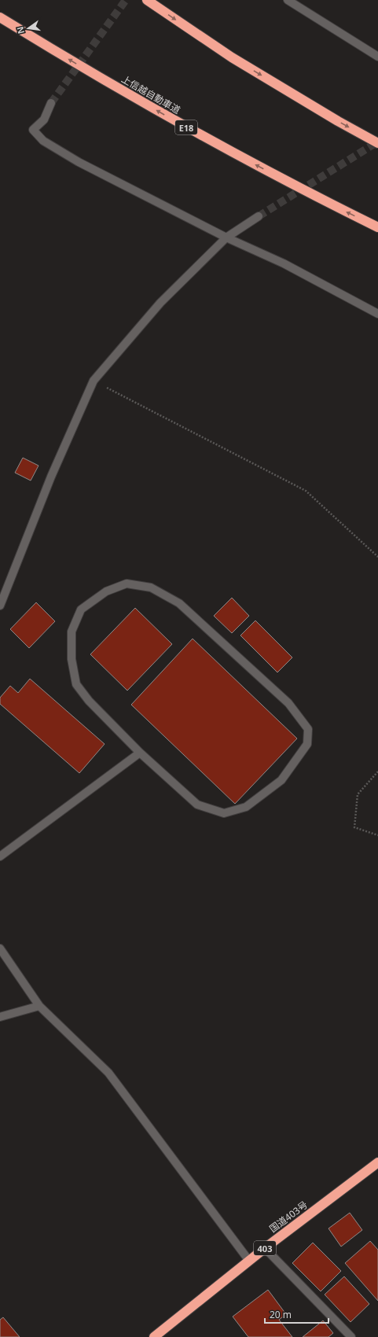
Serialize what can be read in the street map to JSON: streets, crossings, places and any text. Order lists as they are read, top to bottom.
{
  "streets": {
    "highway": [
      "上信越自動車道",
      "E18",
      "国道403号",
      "403"
    ]
  },
  "scale_bar": "20 m",
  "north": "left"
}
